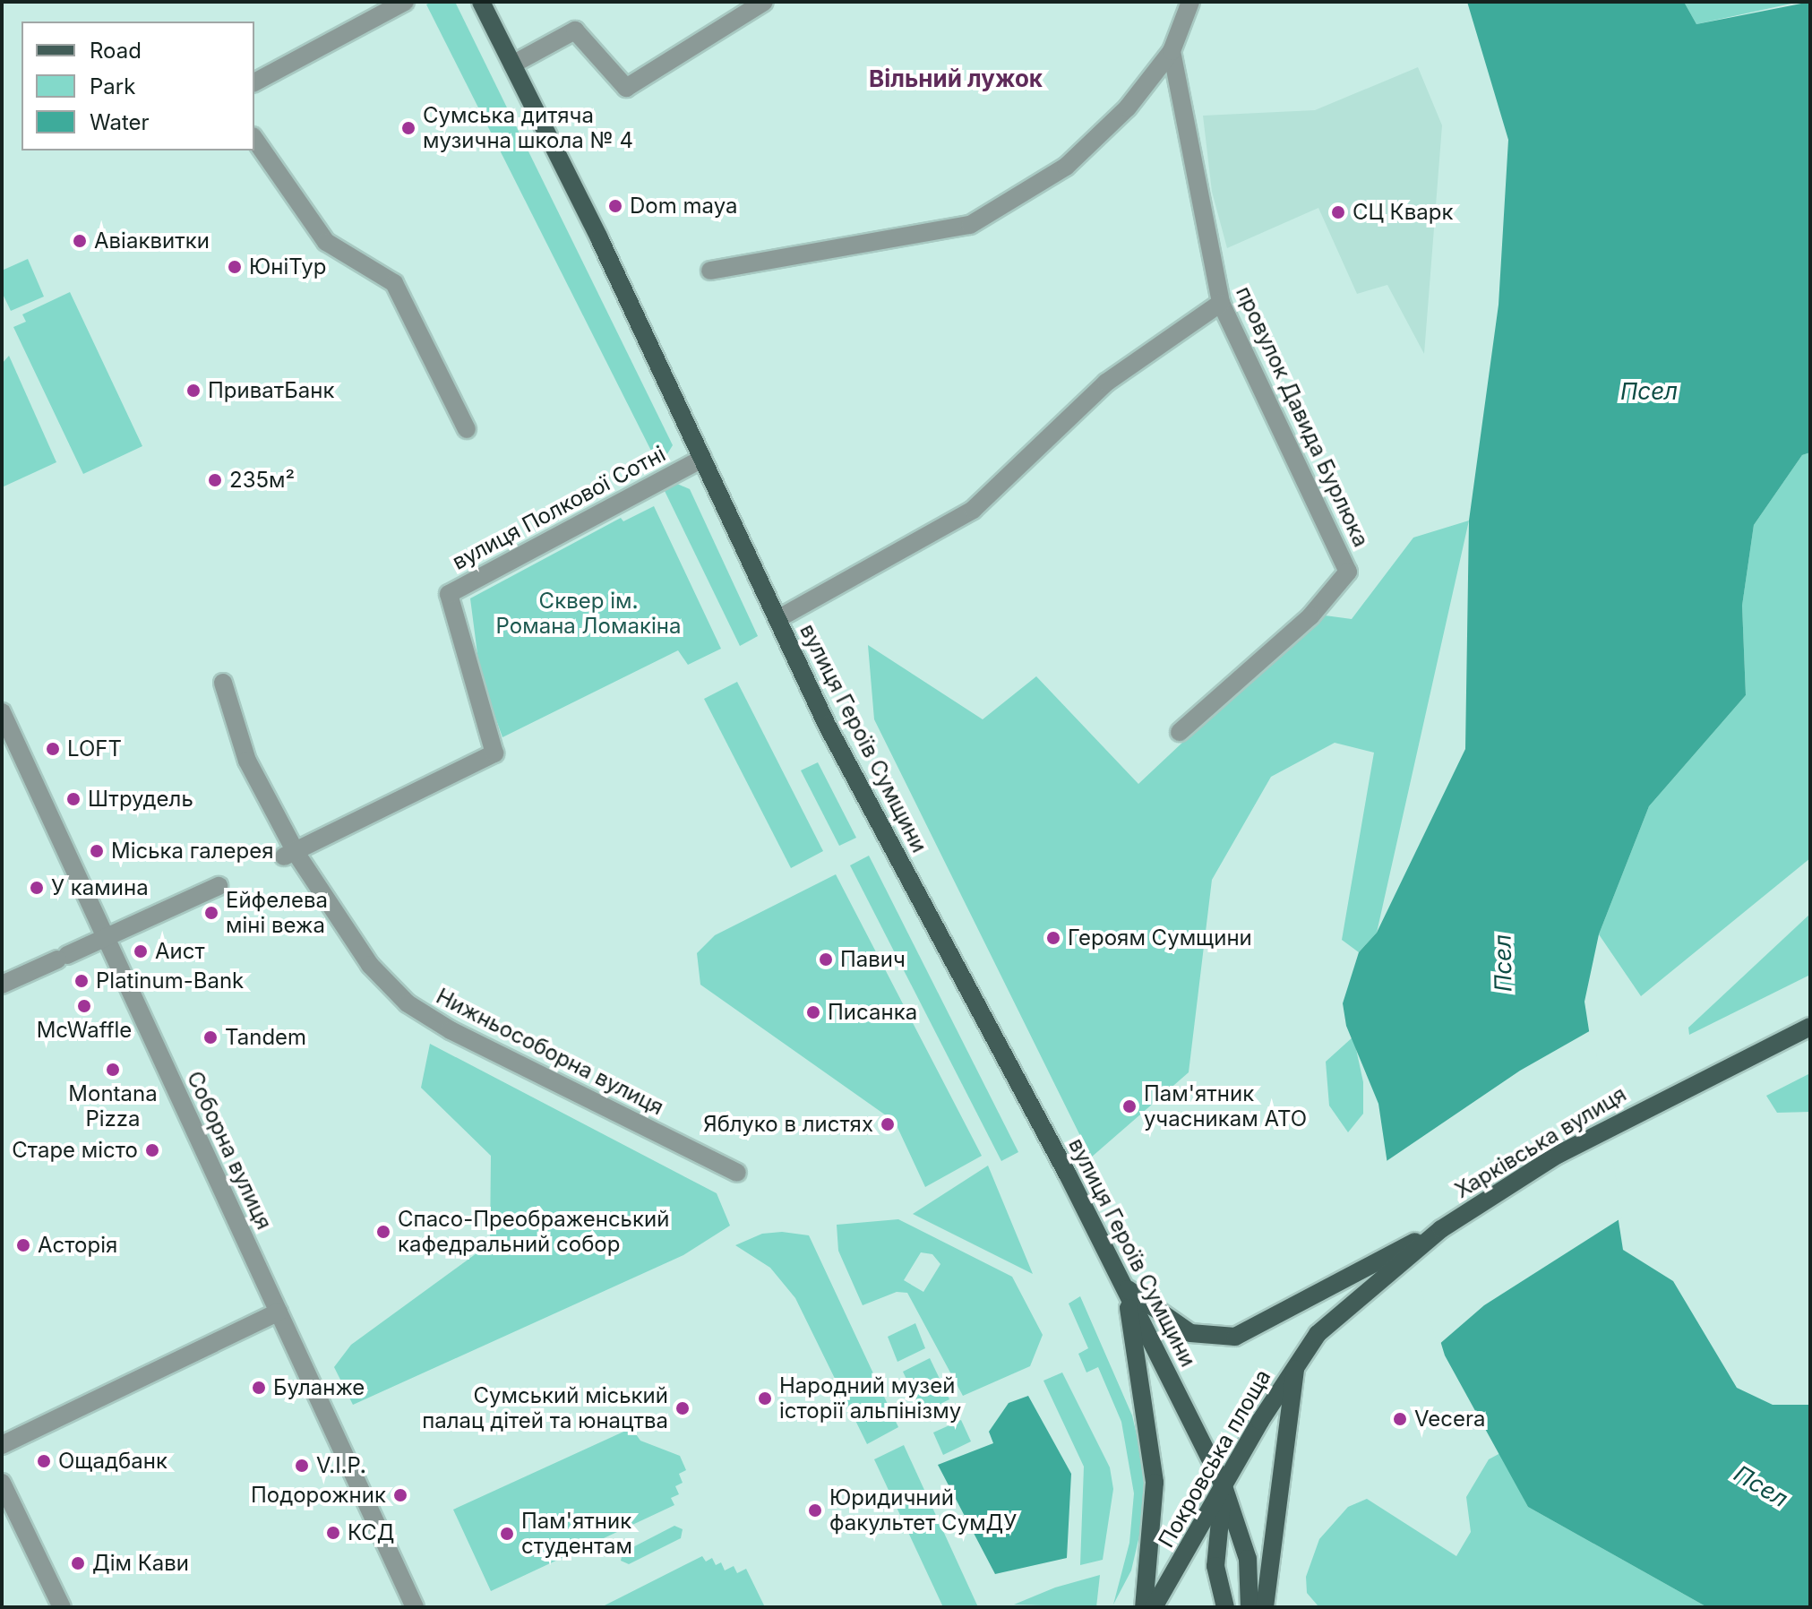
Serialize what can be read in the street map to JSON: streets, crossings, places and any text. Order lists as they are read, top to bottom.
{
  "streets": {
    "main road": ["вулиця Героїв Сумщини", "Харківська вулиця", "Покровська площа"],
    "street": [
      "провулок Давида Бурлюка",
      "вулиця Полкової Сотні",
      "Нижньособорна вулиця",
      "Соборна вулиця"
    ]
  },
  "crossings": [
    ["вулиця Полкової Сотні", "вулиця Героїв Сумщини"],
    ["вулиця Полкової Сотні", "Нижньособорна вулиця"],
    ["вулиця Героїв Сумщини", "Покровська площа"],
    ["Харківська вулиця", "Покровська площа"]
  ],
  "districts": ["Вільний лужок"],
  "water": ["Псел"],
  "parks": ["Сквер ім. Романа Ломакіна"],
  "places": [
    "Сумська дитяча музична школа № 4",
    "Dom maya",
    "СЦ Кварк",
    "Авіаквитки",
    "ЮніТур",
    "ПриватБанк",
    "235м²",
    "LOFT",
    "Штрудель",
    "Міська галерея",
    "У камина",
    "Ейфелева міні вежа",
    "Героям Сумщини",
    "Аист",
    "Павич",
    "Platinum-Bank",
    "McWaffle",
    "Писанка",
    "Tandem",
    "Montana Pizza",
    "Пам'ятник учасникам АТО",
    "Яблуко в листях",
    "Старе місто",
    "Спасо-Преображенський кафедральний собор",
    "Асторія",
    "Буланже",
    "Народний музей історії альпінізму",
    "Сумський міський палац дітей та юнацтва",
    "Vecera",
    "Ощадбанк",
    "V.I.P.",
    "Подорожник",
    "Юридичний факультет СумДУ",
    "КСД",
    "Пам'ятник студентам",
    "Дім Кави"
  ],
  "legend": ["Road", "Park", "Water"]
}
